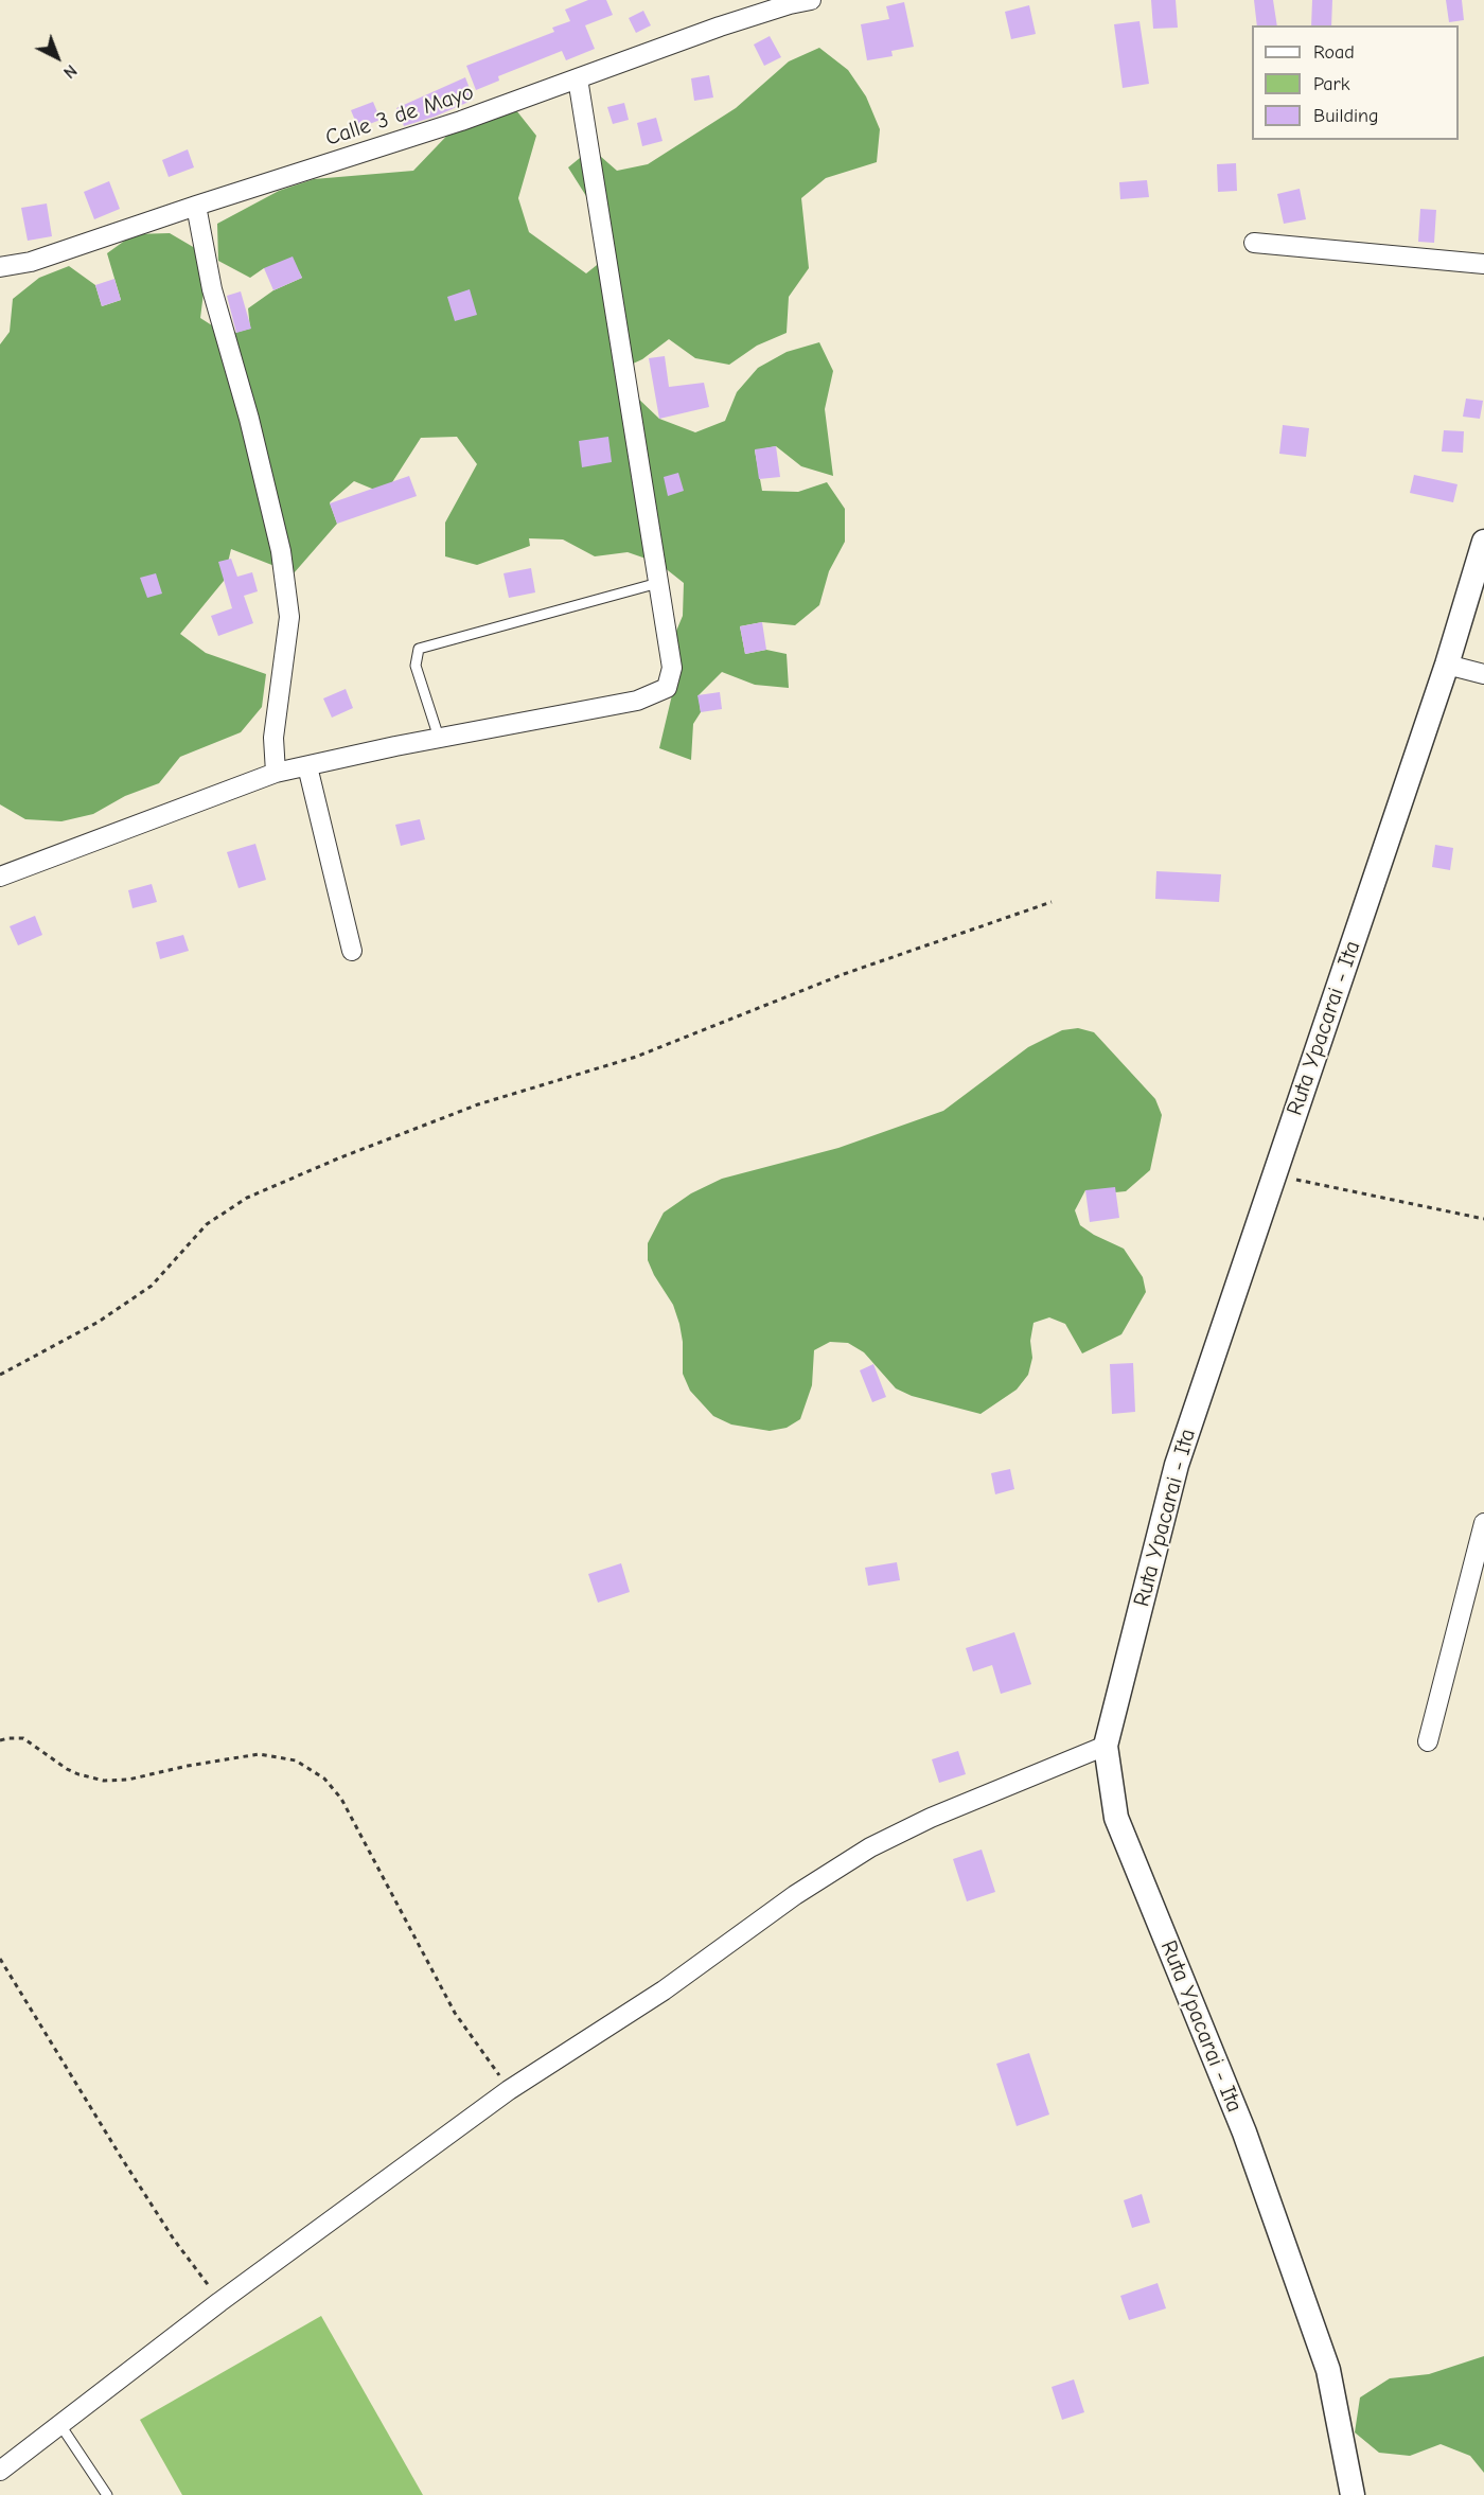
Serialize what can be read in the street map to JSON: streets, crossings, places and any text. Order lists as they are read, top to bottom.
{
  "streets": {
    "street": ["Calle 3 de Mayo", "Ruta Ypacarai - Ita"]
  },
  "legend": ["Road", "Park", "Building"],
  "north": "bottom right"
}
